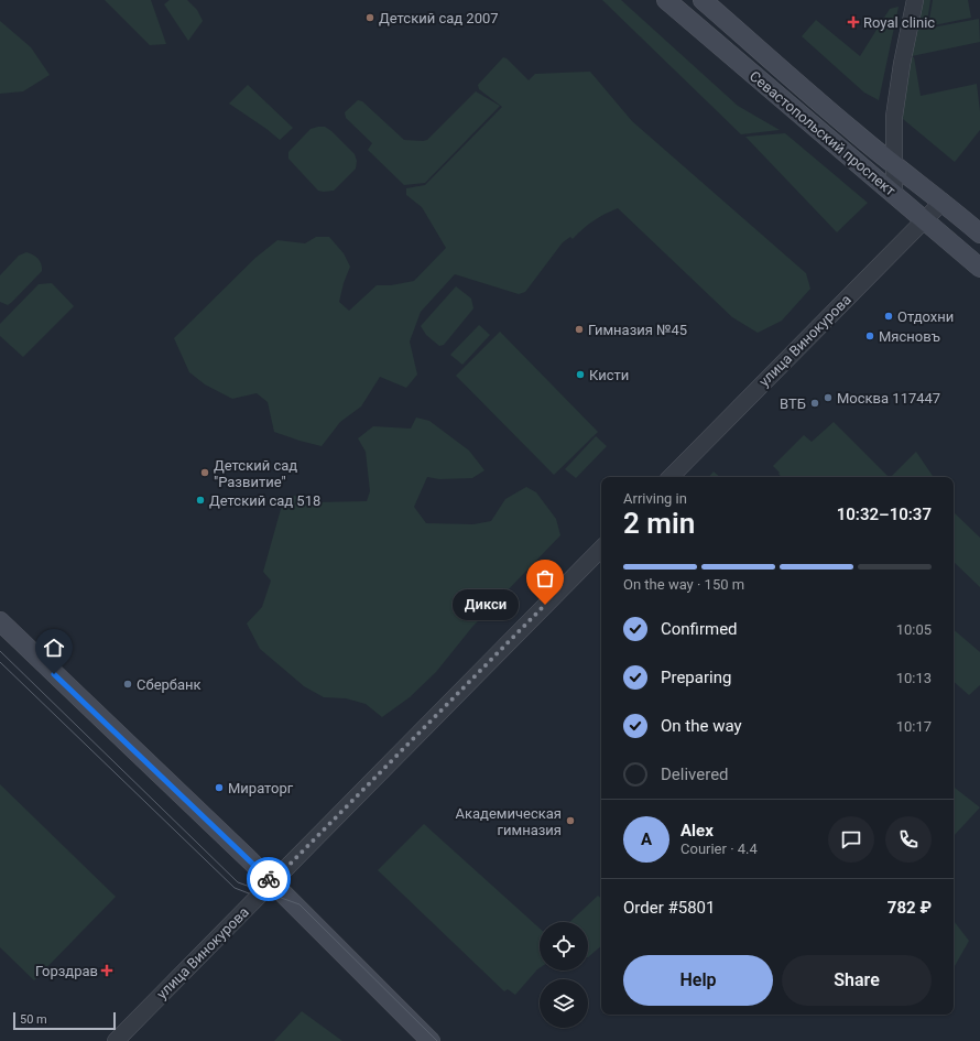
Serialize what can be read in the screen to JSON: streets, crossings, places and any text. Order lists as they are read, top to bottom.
{
  "streets": {
    "main road": ["Севастопольский проспект"],
    "street": ["улица Винокурова"]
  },
  "crossings": [
    ["Севастопольский проспект", "улица Винокурова"]
  ],
  "places": {
    "other": [
      "Детский сад 2007",
      "Отдохни",
      "Гимназия №45",
      "Мясновъ",
      "Кисти",
      "Москва 117447",
      "ВТБ",
      "Детский сад \"Развитие\"",
      "Детский сад 518",
      "Дикси",
      "Сбербанк",
      "Мираторг",
      "Академическая гимназия"
    ],
    "health": ["Royal clinic", "Горздрав"]
  },
  "scale_bar": "50 m",
  "page": {
    "heading": ["2 min", "Arriving in", "10:32–10:37"],
    "panel": [
      "Alex",
      "Courier · 4.4",
      "Order #5801",
      "782 ₽"
    ],
    "bar": "On the way · 150 m",
    "bubble": "Дикси",
    "list": [
      ["Confirmed", "10:05"],
      ["Preparing", "10:13"],
      ["On the way", "10:17"],
      "Delivered"
    ],
    "round": "A",
    "buttons": ["Help", "Share"],
    "scale": "50 m"
  }
}
